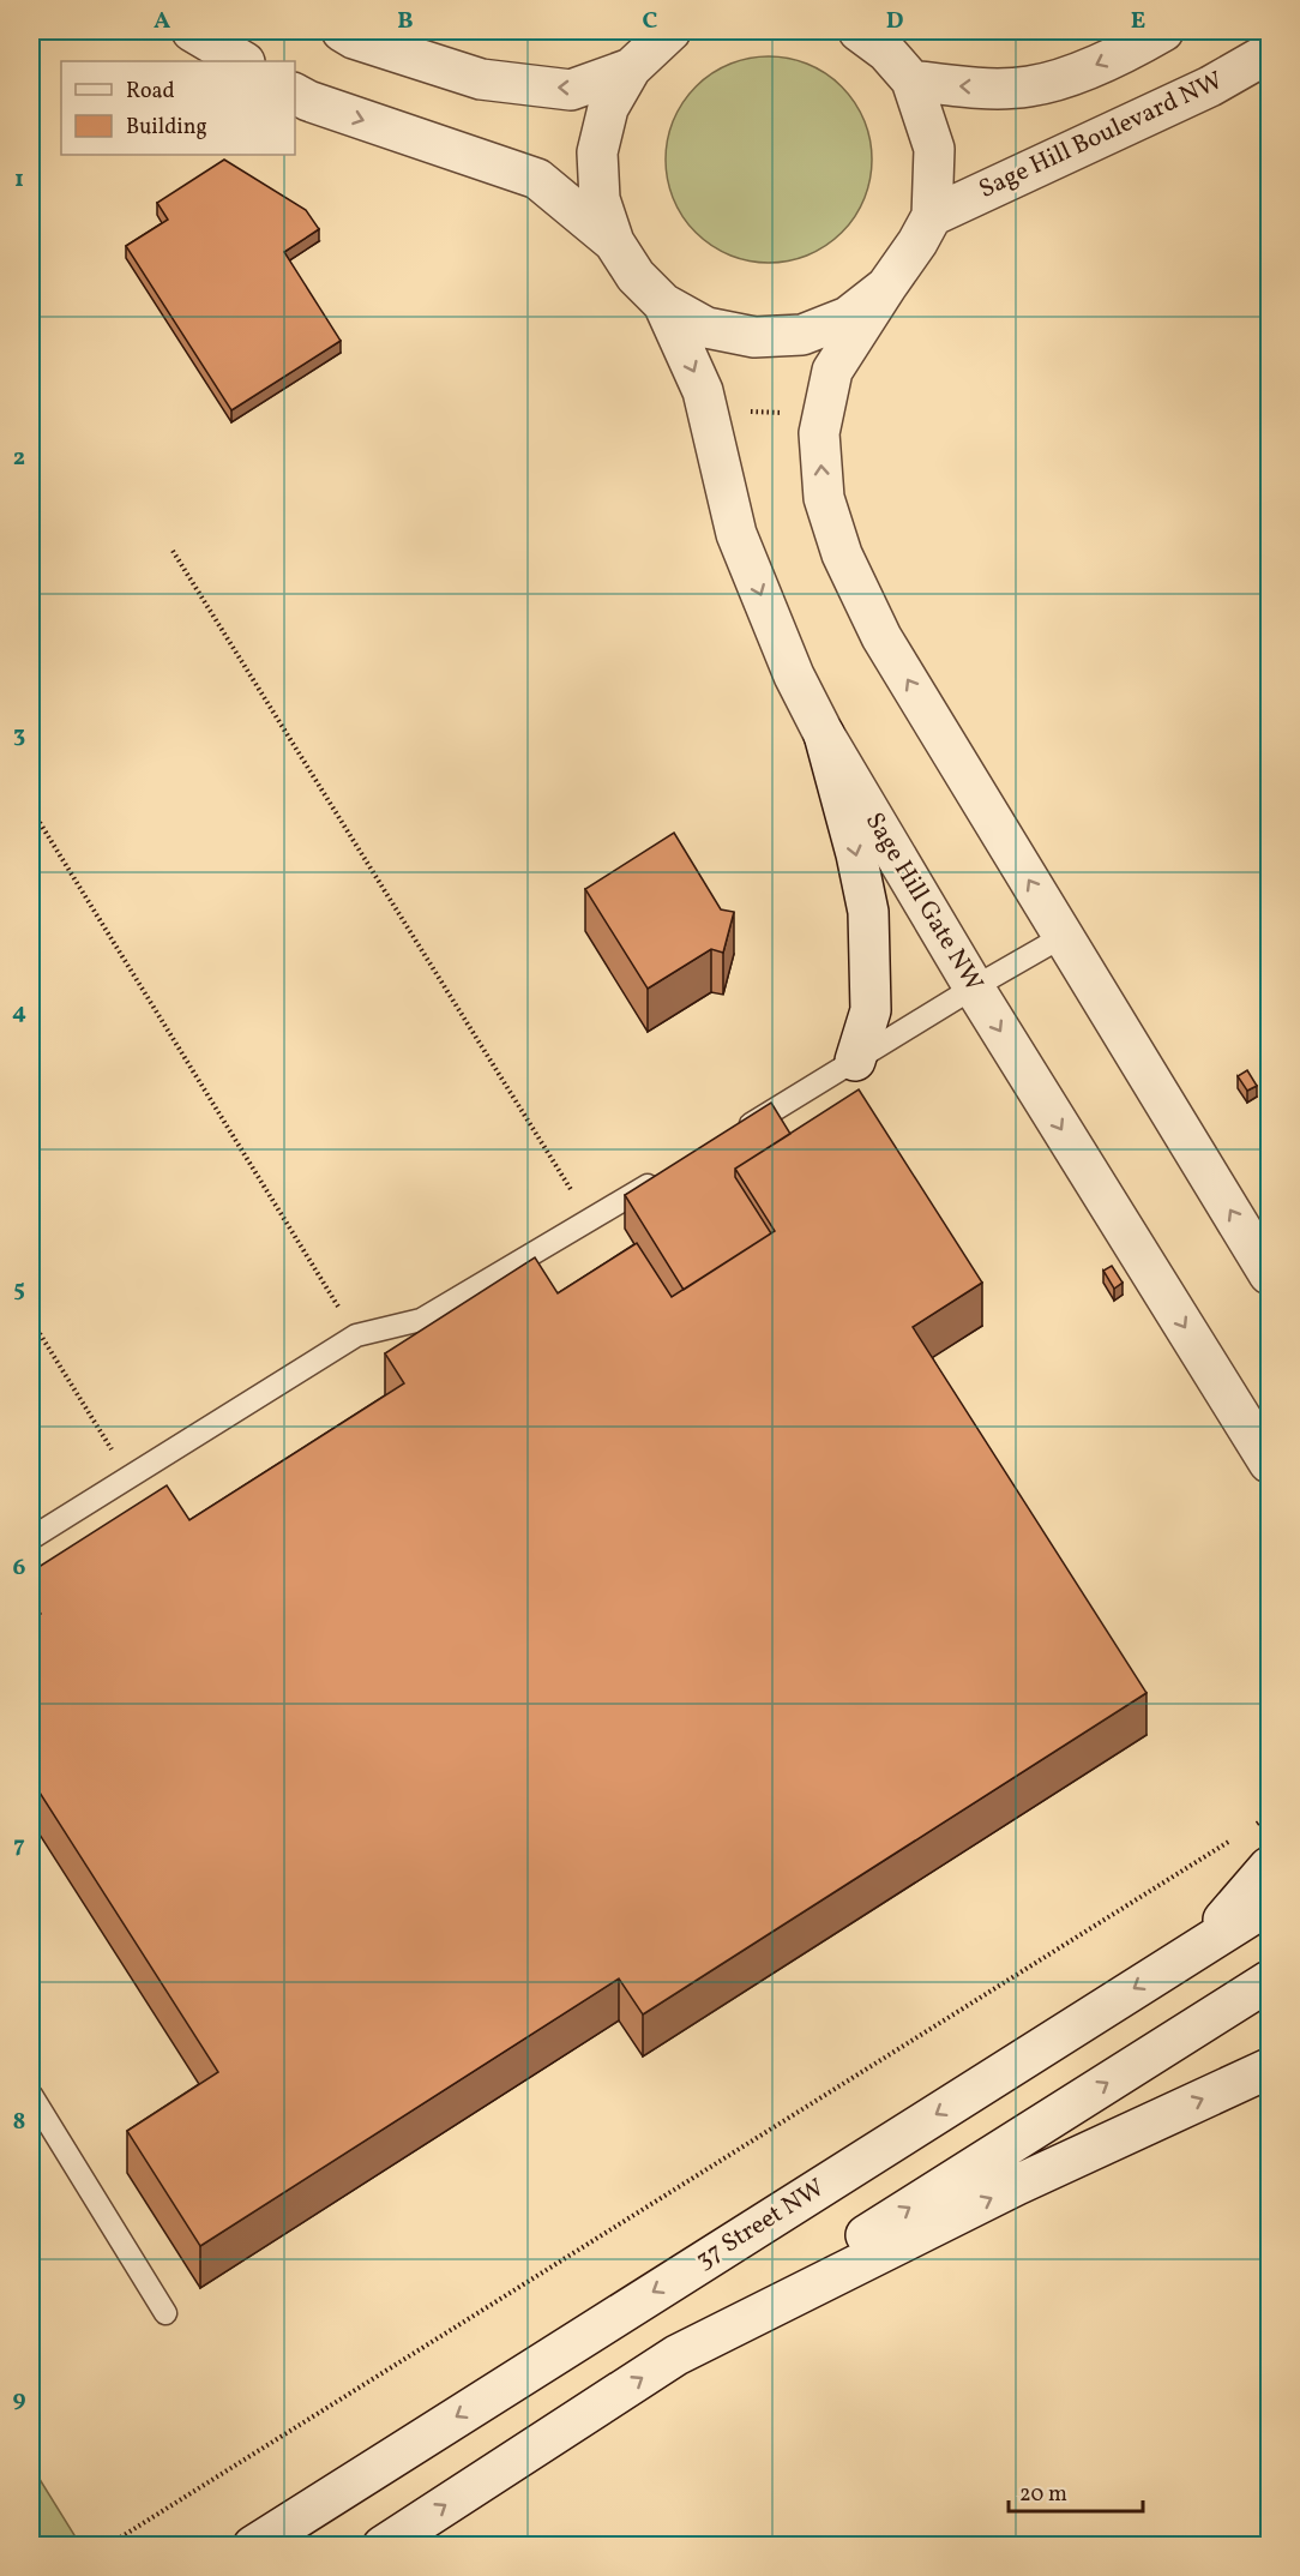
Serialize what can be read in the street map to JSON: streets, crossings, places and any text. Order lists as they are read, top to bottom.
{
  "streets": {
    "street": ["Sage Hill Boulevard NW", "Sage Hill Gate NW", "37 Street NW"]
  },
  "legend": ["Road", "Building"],
  "scale_bar": "20 m",
  "grid": {
    "columns": [
      "A",
      "B",
      "C",
      "D",
      "E"
    ],
    "rows": [
      "1",
      "2",
      "3",
      "4",
      "5",
      "6",
      "7",
      "8",
      "9"
    ]
  }
}
